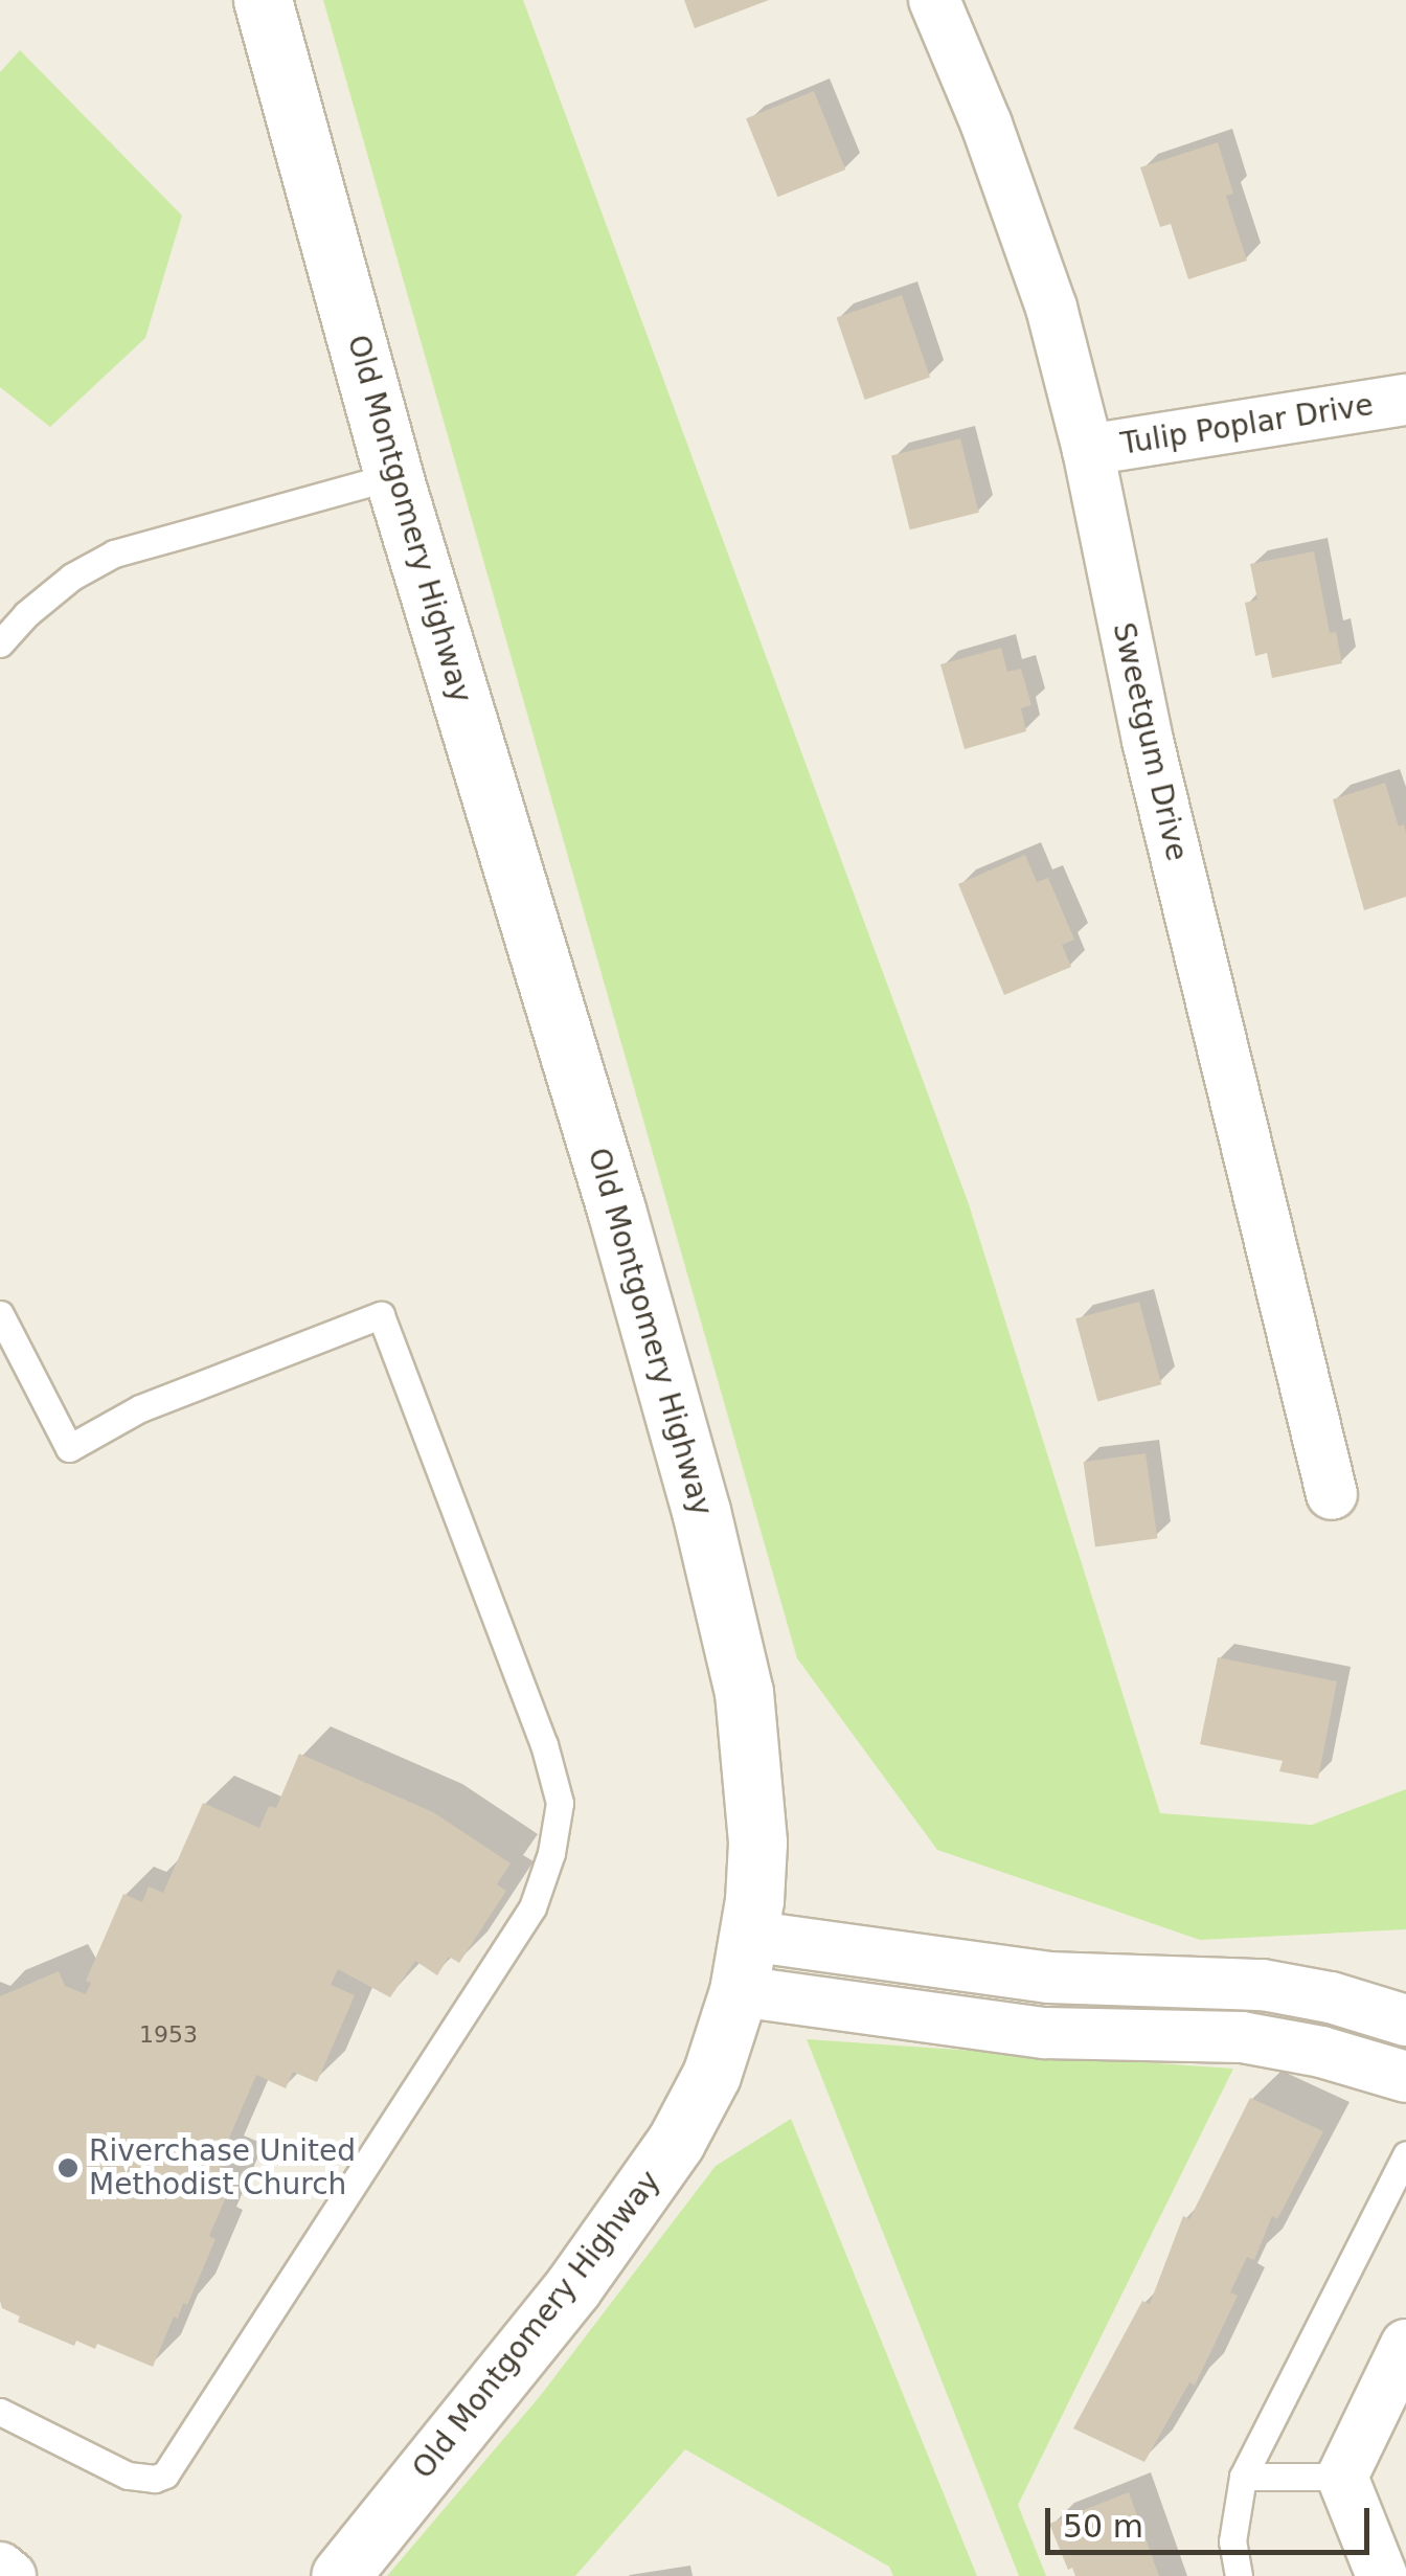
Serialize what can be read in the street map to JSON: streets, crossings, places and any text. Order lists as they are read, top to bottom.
{
  "streets": {
    "street": ["Tulip Poplar Drive", "Old Montgomery Highway", "Sweetgum Drive"]
  },
  "crossings": [
    ["Tulip Poplar Drive", "Sweetgum Drive"]
  ],
  "places": ["Riverchase United Methodist Church"],
  "house_numbers": ["1953"],
  "scale_bar": "50 m"
}
